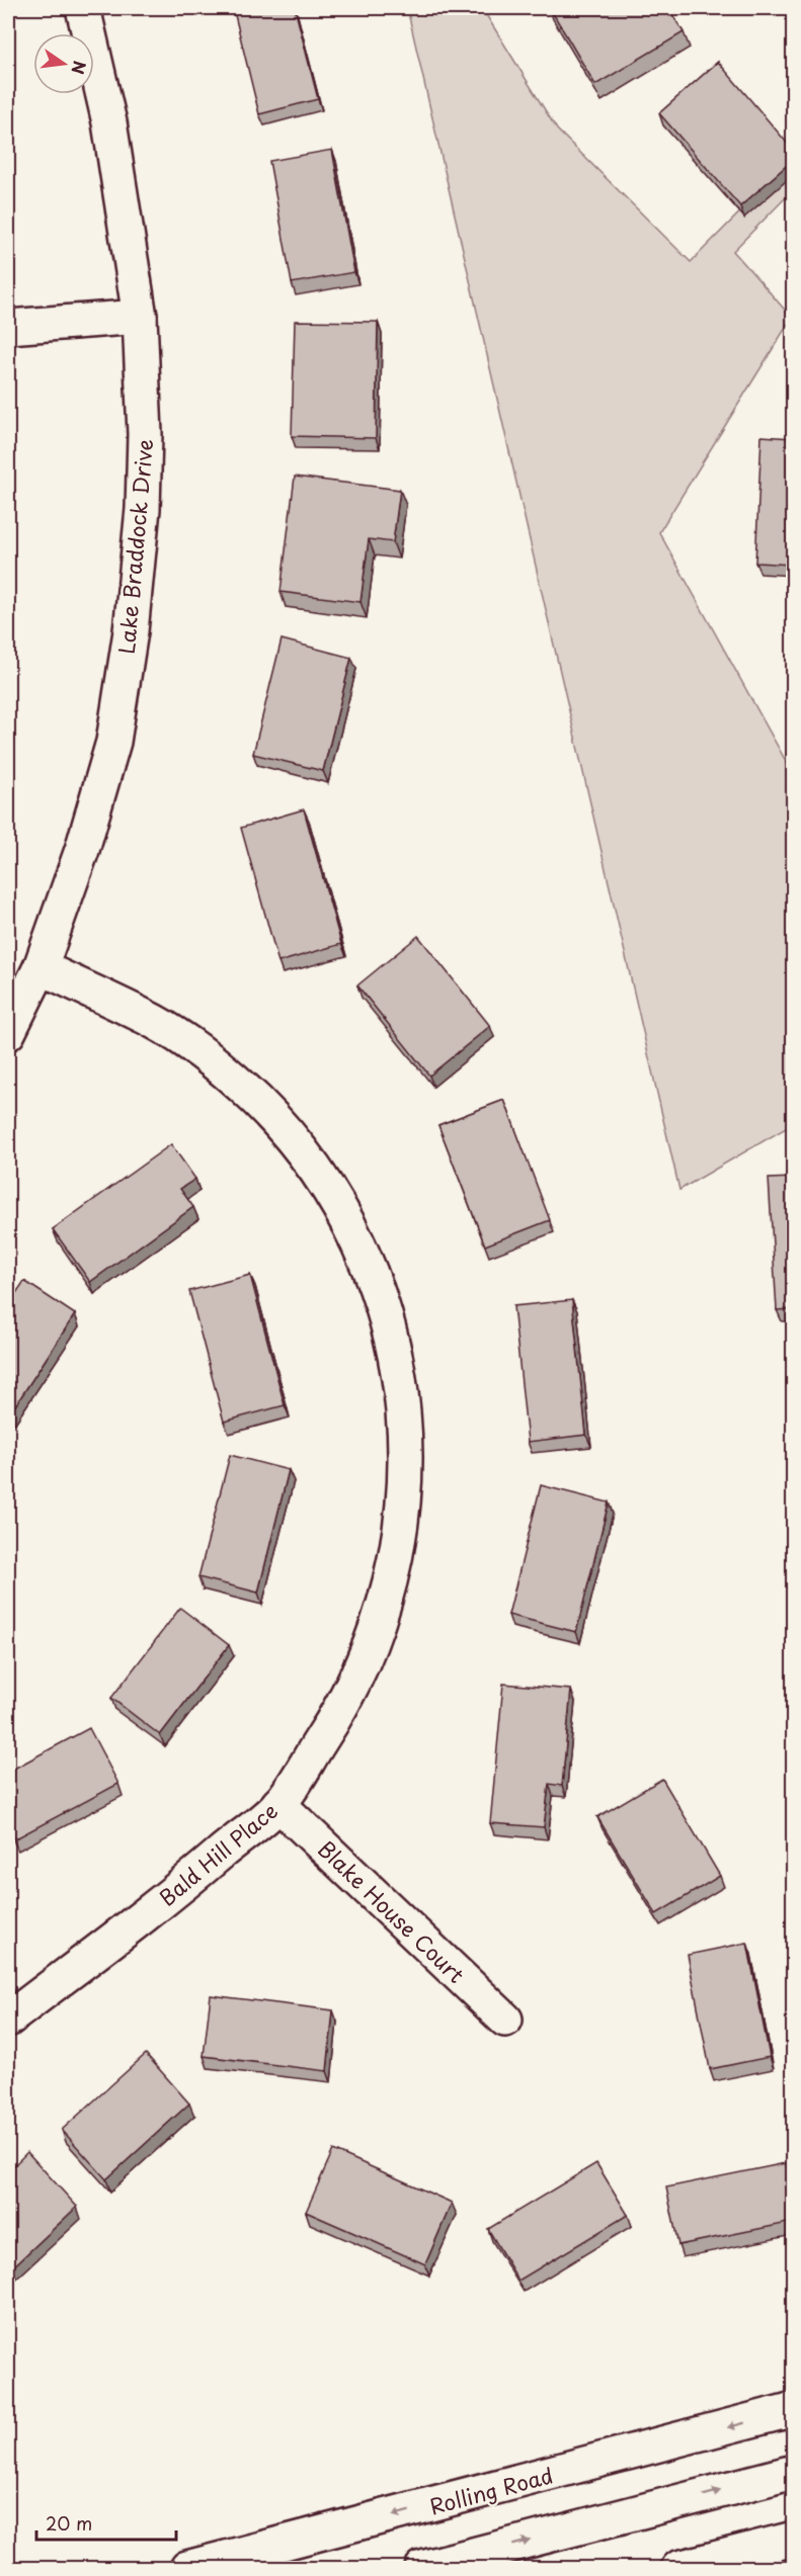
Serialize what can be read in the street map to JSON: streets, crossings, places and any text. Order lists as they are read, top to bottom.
{
  "streets": {
    "street": [
      "Lake Braddock Drive",
      "Bald Hill Place",
      "Blake House Court",
      "Rolling Road"
    ]
  },
  "crossings": [
    ["Lake Braddock Drive", "Bald Hill Place"],
    ["Bald Hill Place", "Blake House Court"]
  ],
  "scale_bar": "20 m",
  "north": "right"
}
